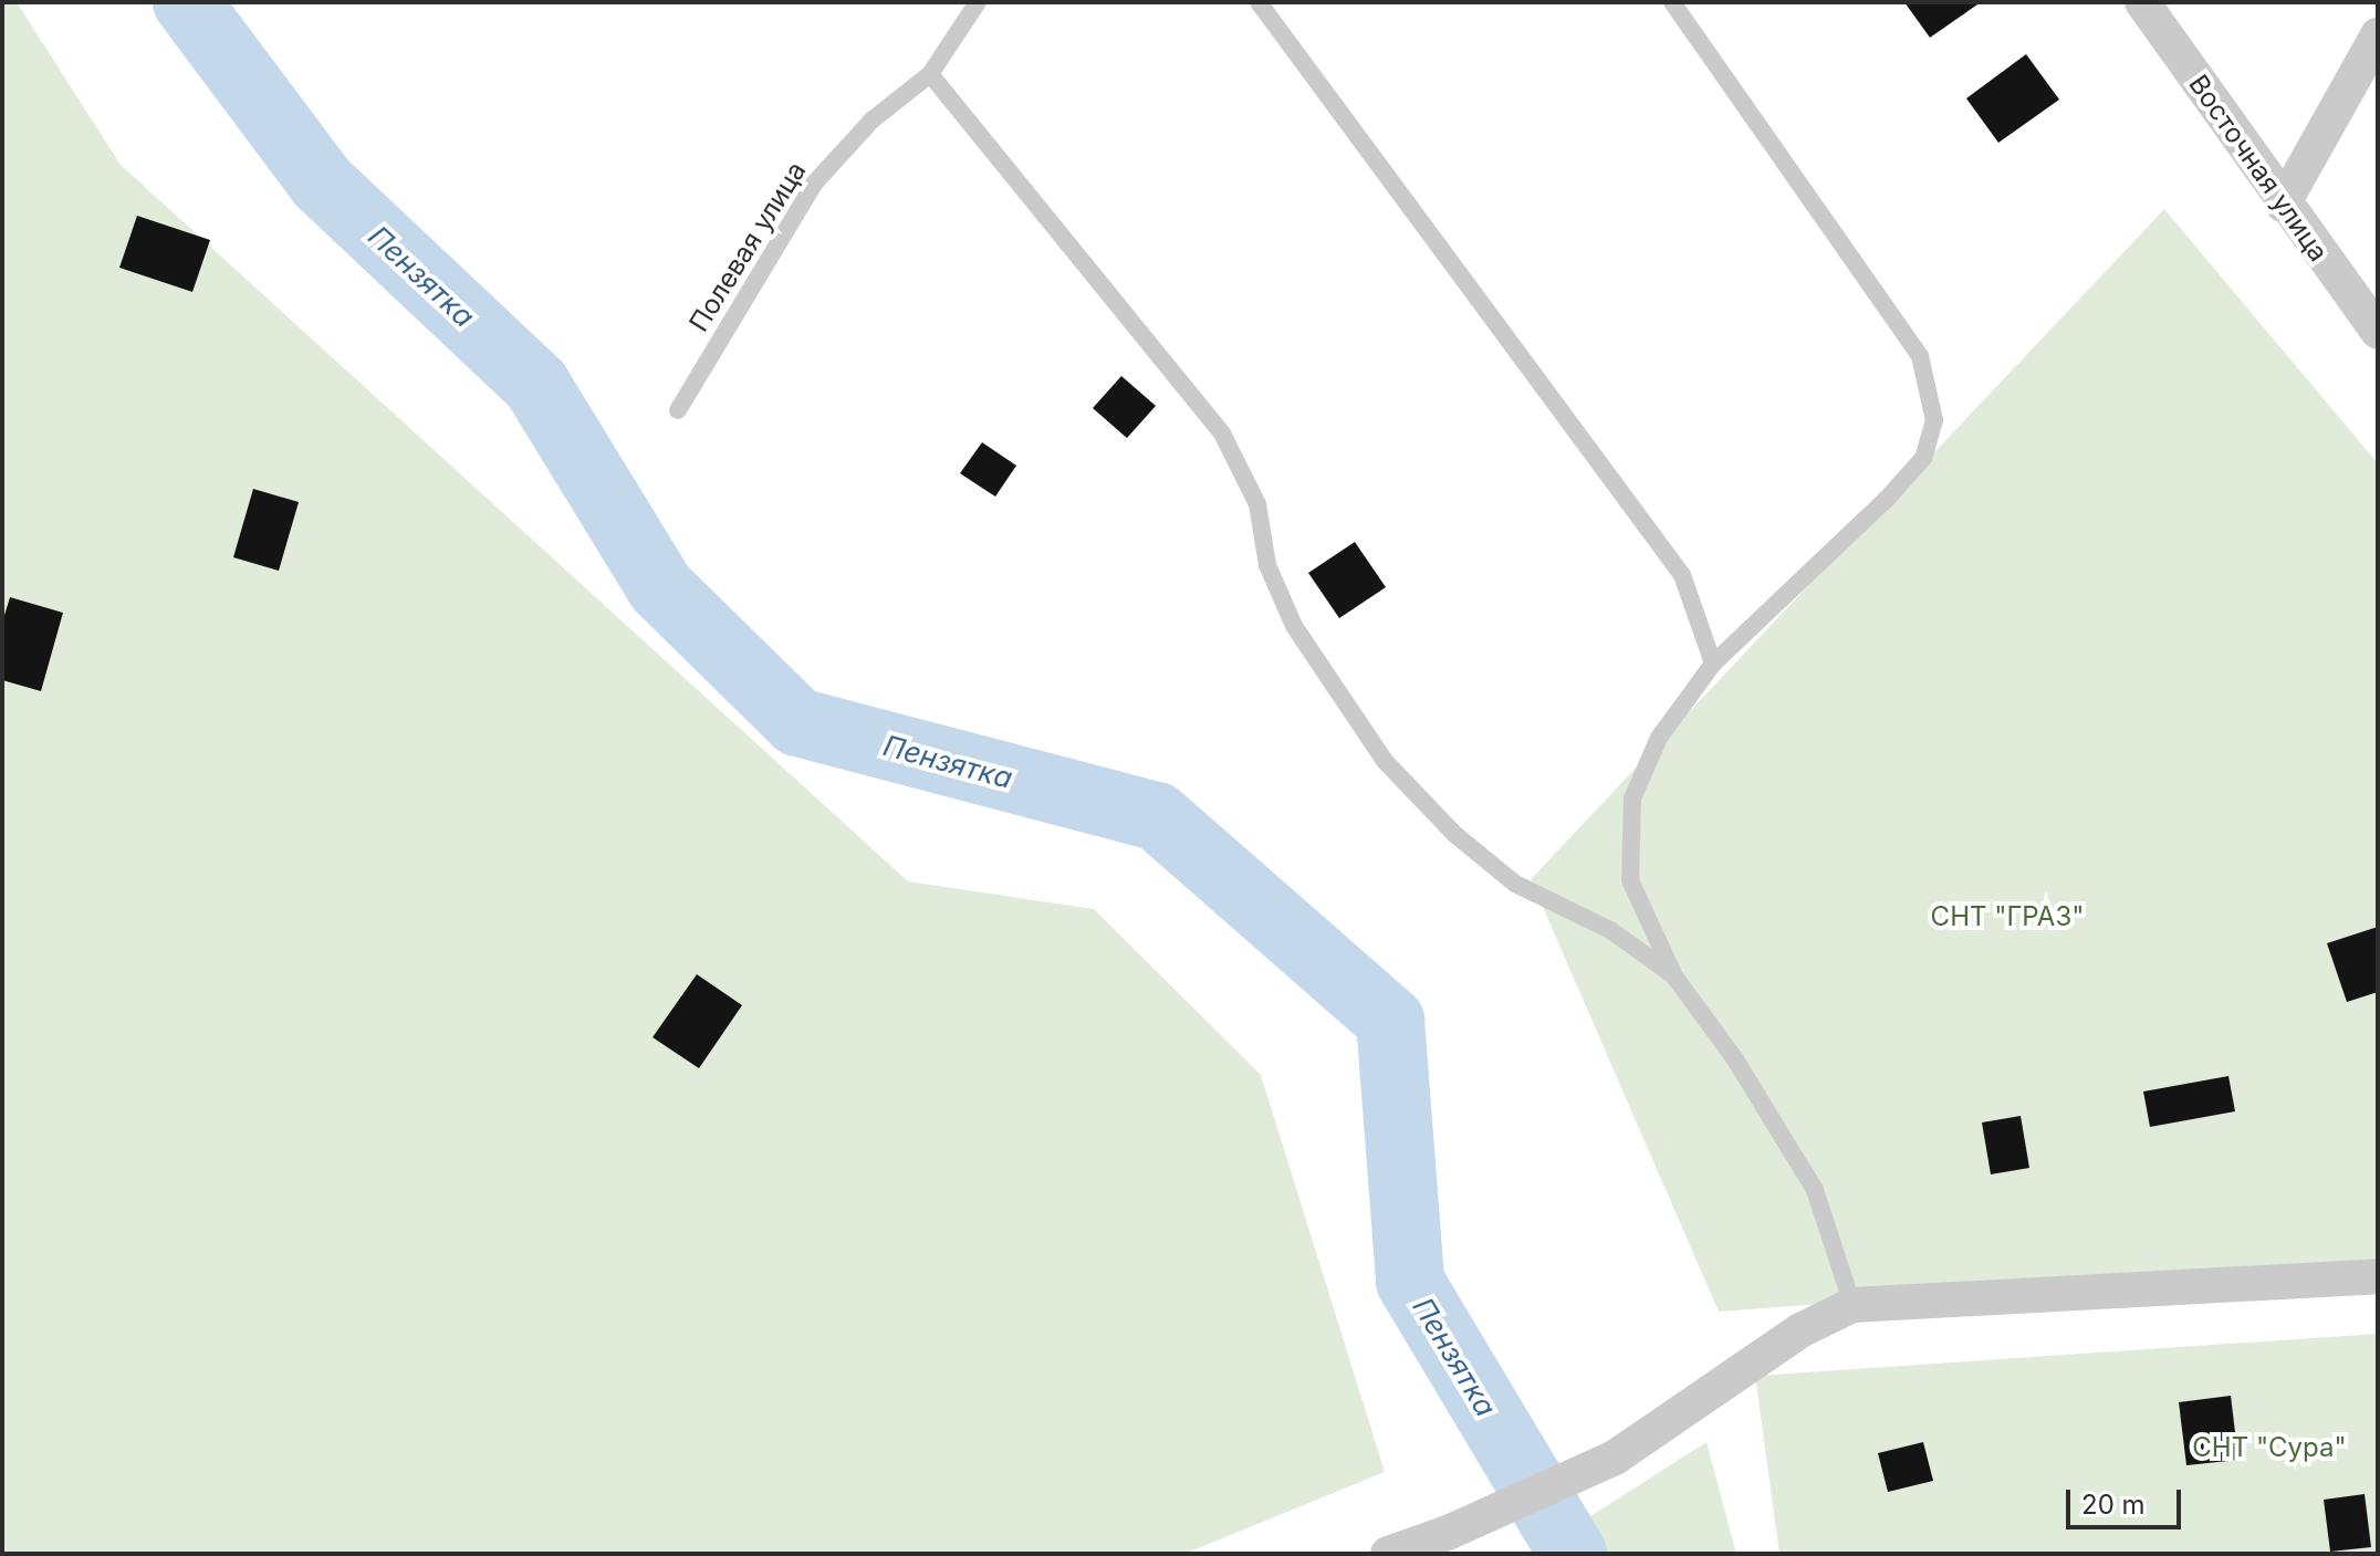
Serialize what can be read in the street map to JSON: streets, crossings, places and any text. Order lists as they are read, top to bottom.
{
  "streets": {
    "street": ["Восточная улица"],
    "lane": ["Полевая улица"]
  },
  "water": ["Пензятка"],
  "parks": ["СНТ \"ГРАЗ\"", "СНТ \"Сура\""],
  "scale_bar": "20 m"
}
